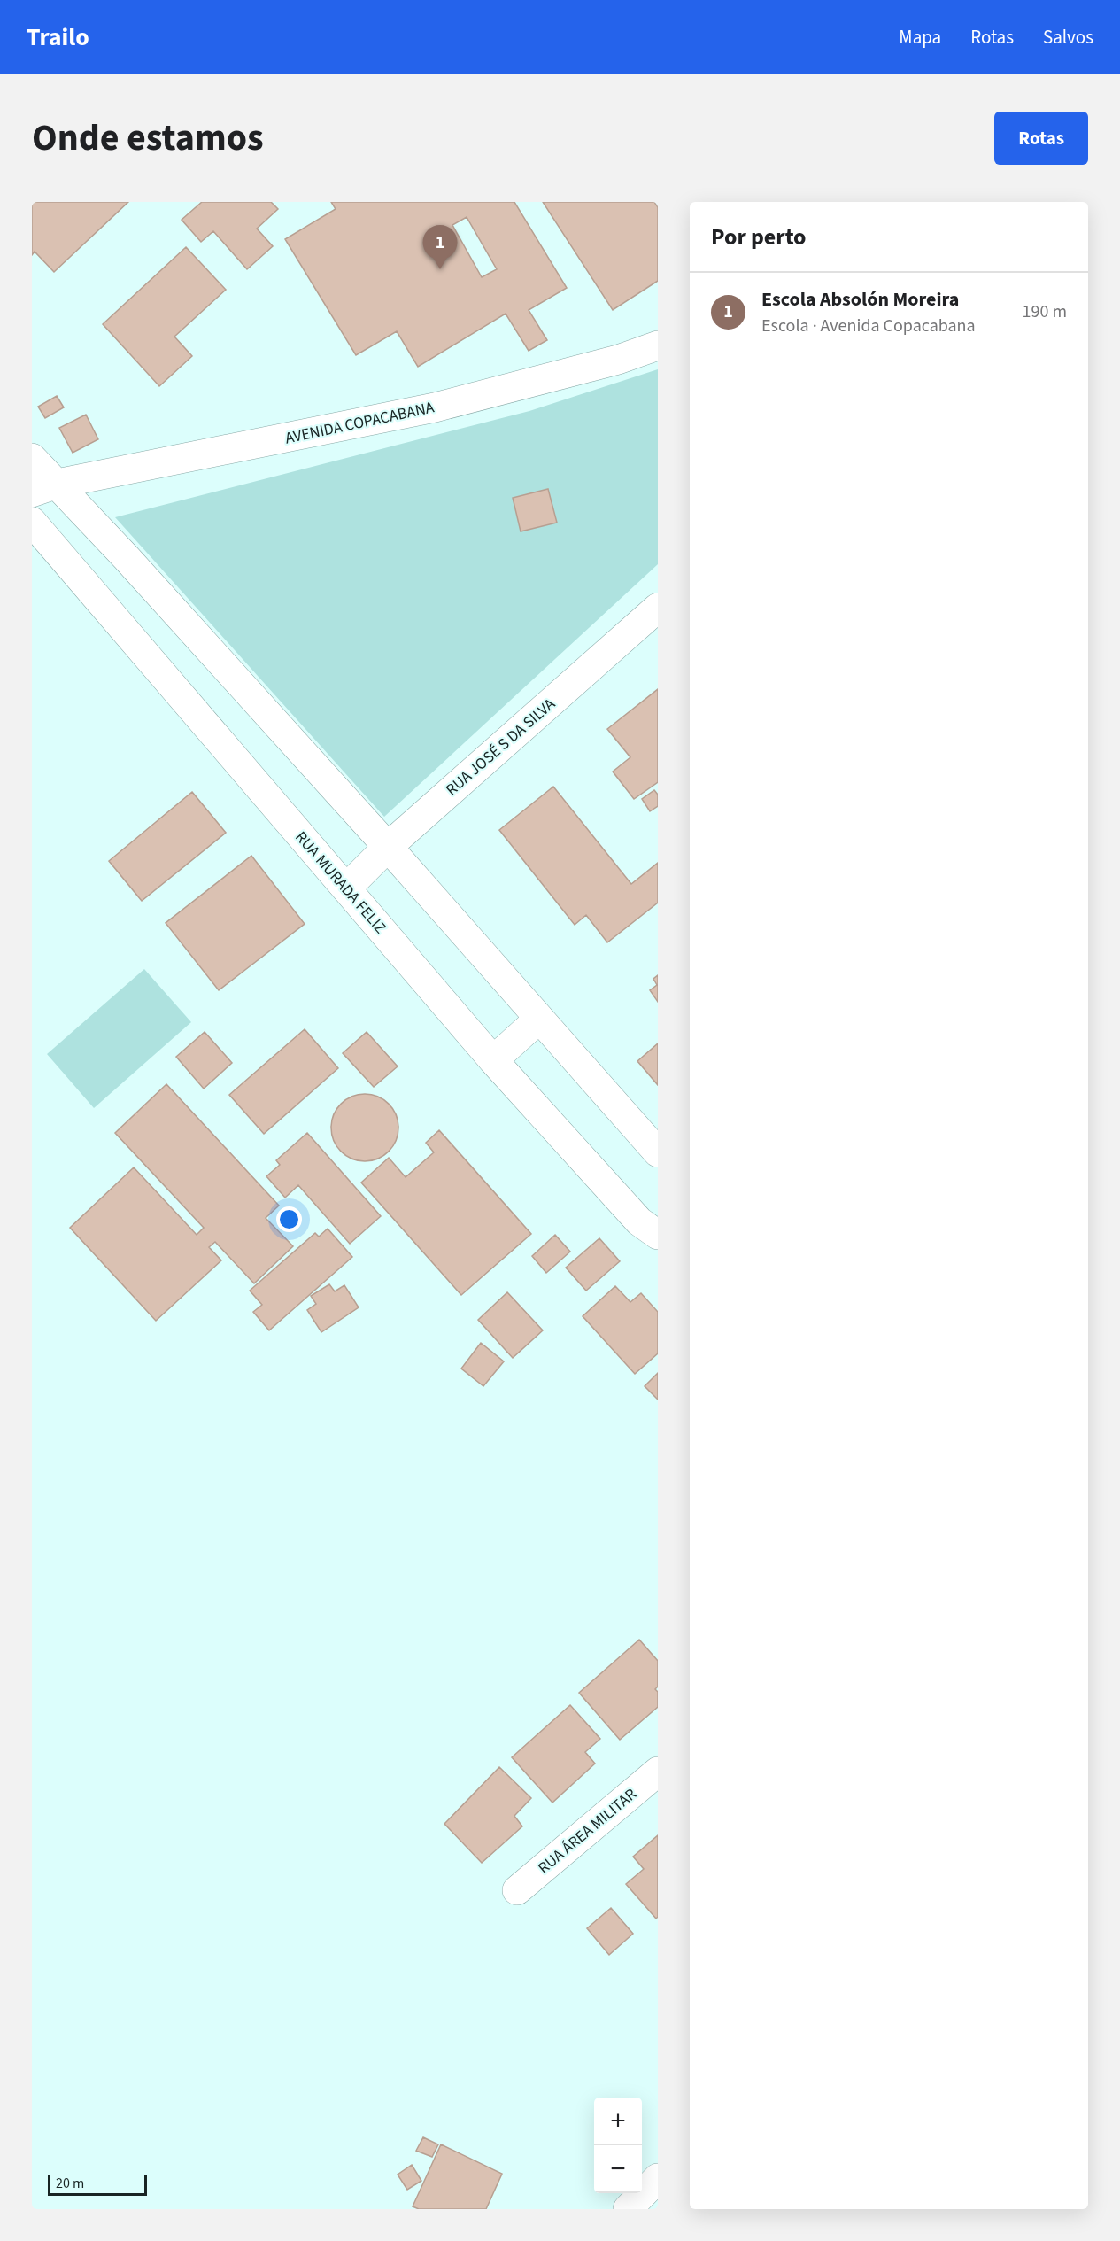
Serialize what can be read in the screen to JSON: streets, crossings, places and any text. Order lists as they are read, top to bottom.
{
  "streets": {
    "street": [
      "AVENIDA COPACABANA",
      "RUA JOSÉ S DA SILVA",
      "RUA MURADA FELIZ",
      "RUA ÁREA MILITAR"
    ]
  },
  "crossings": [
    ["RUA JOSÉ S DA SILVA", "RUA MURADA FELIZ"]
  ],
  "scale_bar": "20 m",
  "page": {
    "header": "Trailo",
    "nav": ["Mapa", "Rotas", "Salvos"],
    "title": "Onde estamos",
    "buttons": "Rotas",
    "heading": "Por perto",
    "pins": "1",
    "list": [
      {
        "mark": "1",
        "name": "Escola Absolón Moreira",
        "note": "Escola · Avenida Copacabana",
        "value": "190 m"
      }
    ],
    "map_buttons": ["+", "−"],
    "scale": "20 m"
  }
}
